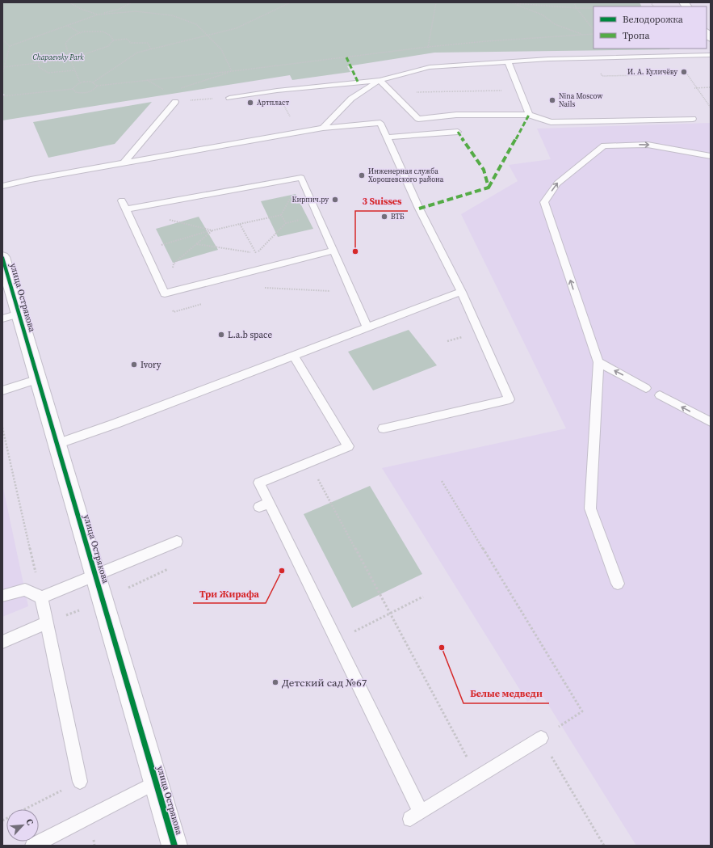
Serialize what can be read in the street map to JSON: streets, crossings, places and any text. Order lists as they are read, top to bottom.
{
  "streets": {
    "street": ["улица Острякова"]
  },
  "parks": ["Chapaevsky Park"],
  "places": [
    "И. А. Куличёву",
    "Nina Moscow Nails",
    "Артпласт",
    "Инженерная служба Хорошевского района",
    "Кирпич.ру",
    "ВТБ",
    "3 Suisses",
    "L.a.b space",
    "Ivory",
    "Три Жирафа",
    "Белые медведи",
    "Детский сад №67"
  ],
  "legend": ["Велодорожка", "Тропа"],
  "north": "top right"
}
